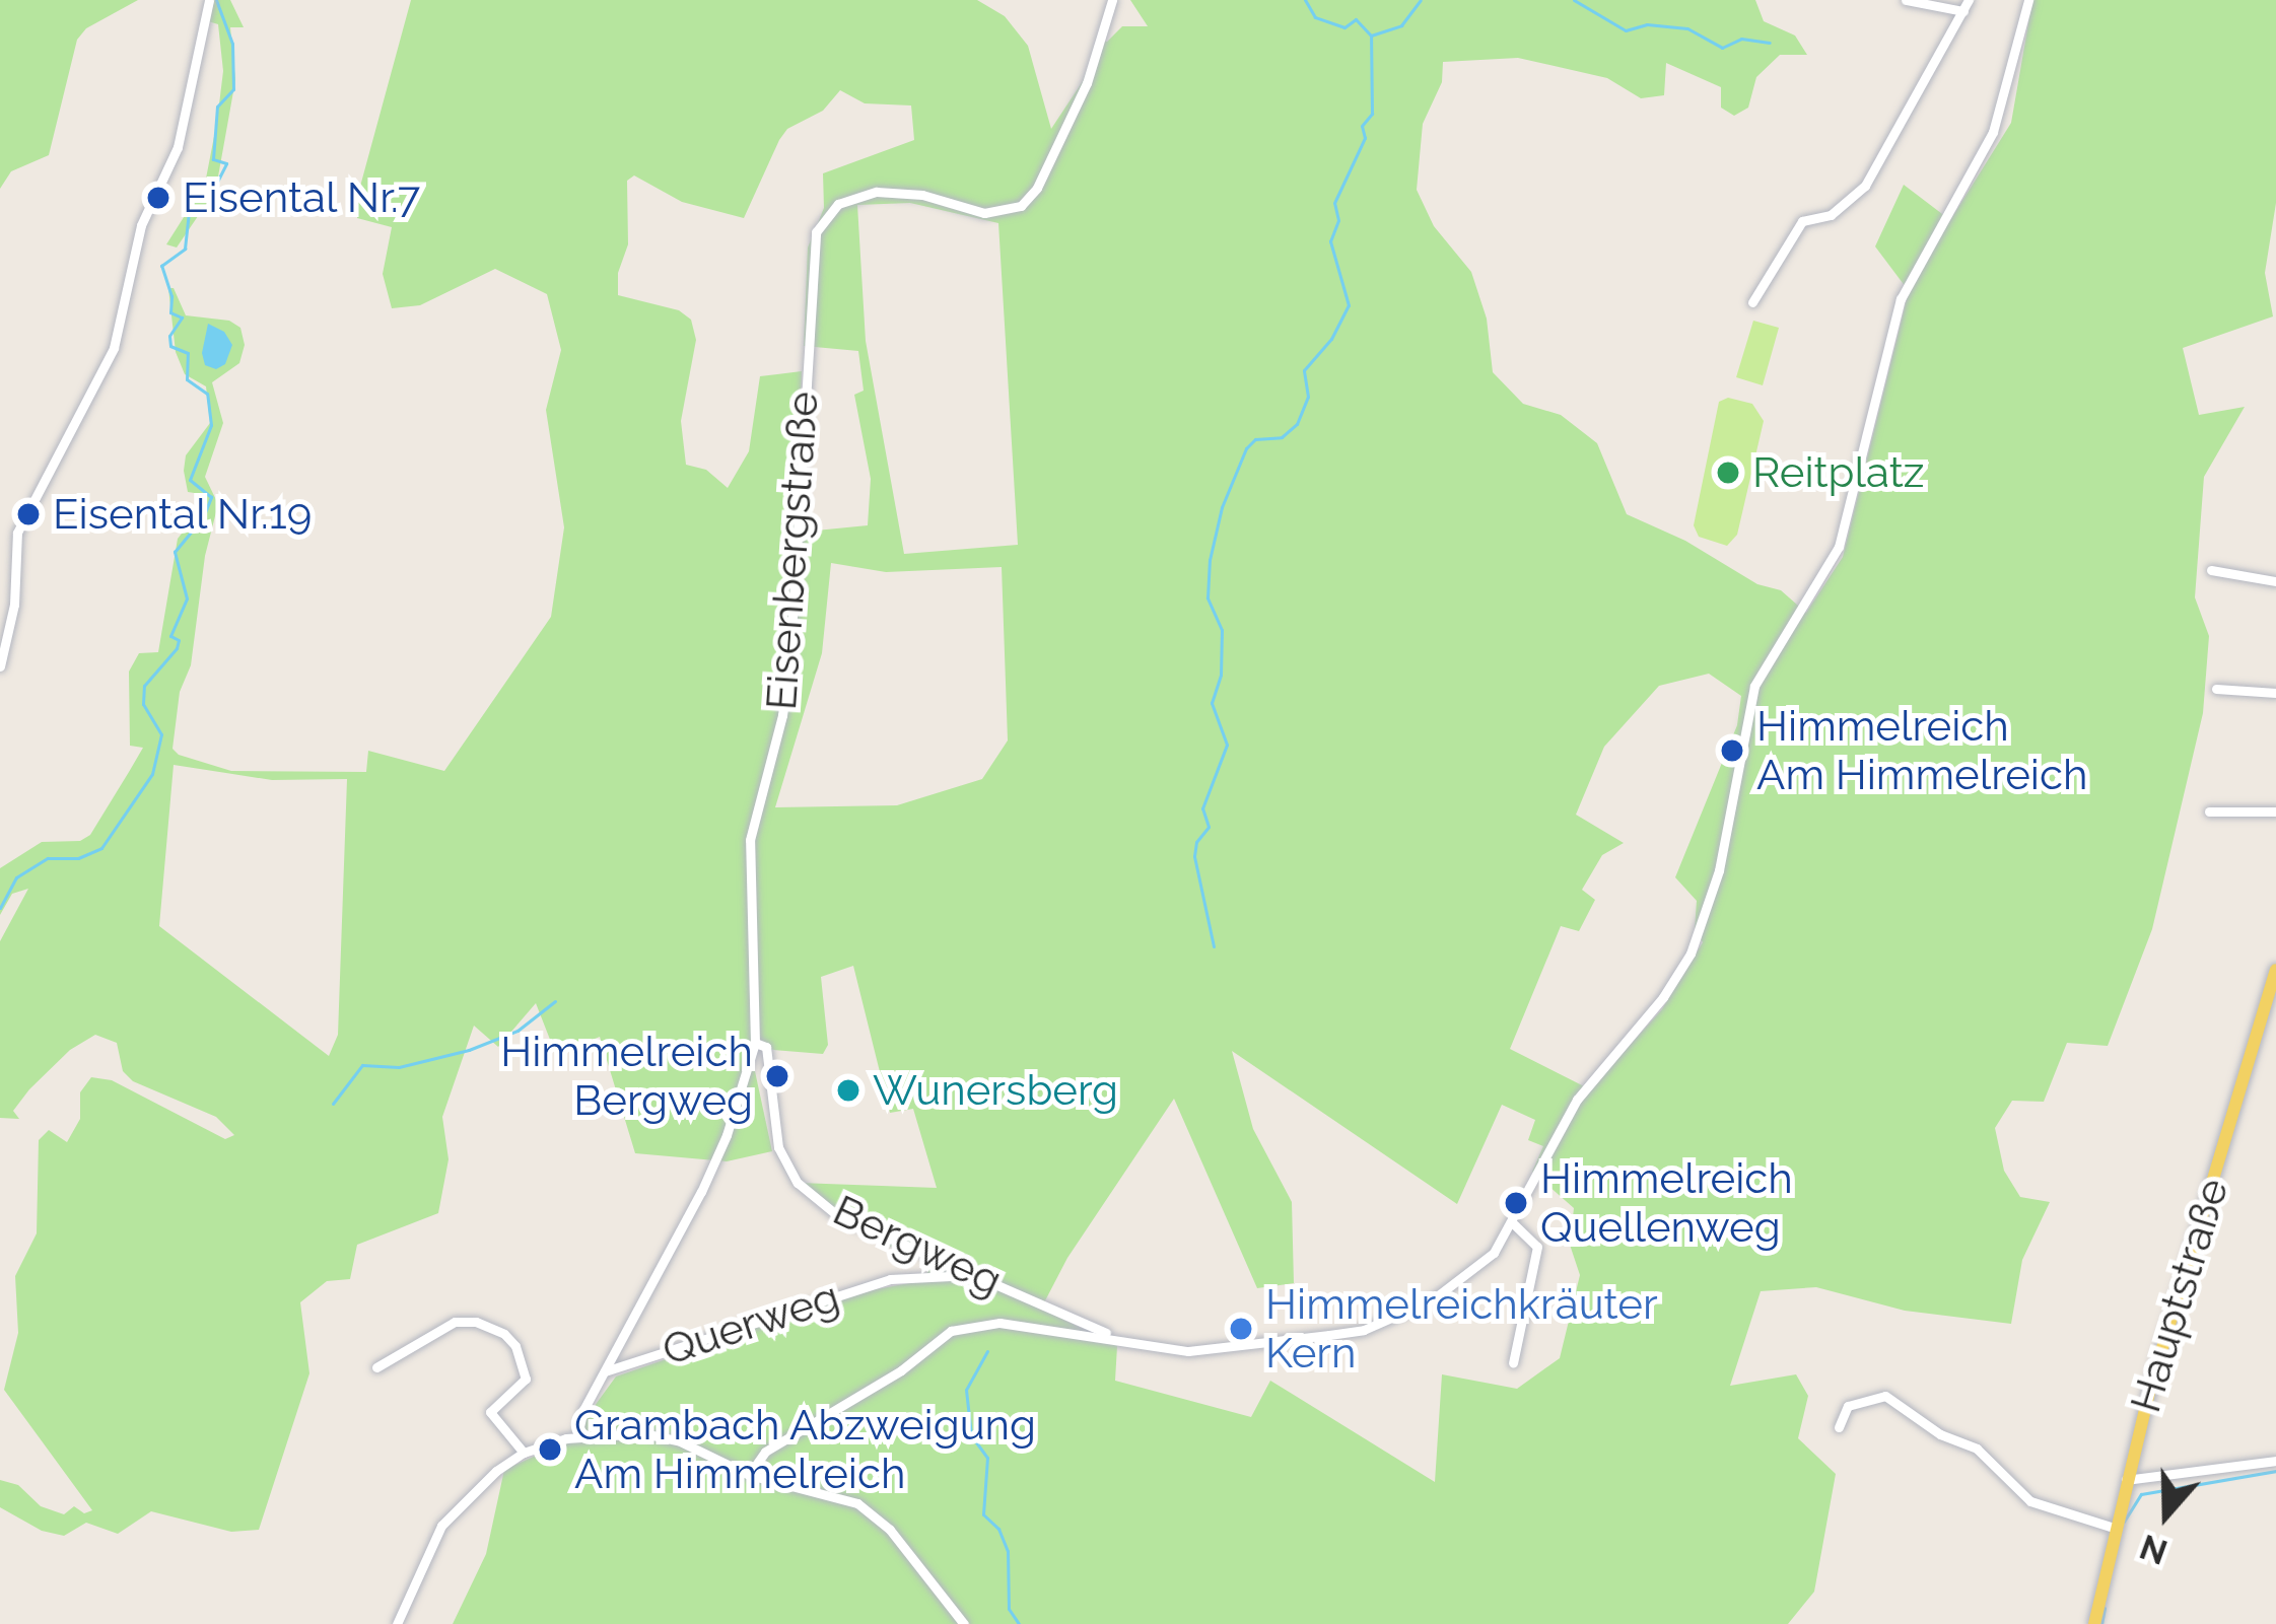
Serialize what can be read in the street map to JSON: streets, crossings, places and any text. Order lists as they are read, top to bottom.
{
  "streets": {
    "main road": ["Hauptstraße"],
    "street": ["Eisenbergstraße", "Bergweg", "Querweg"]
  },
  "crossings": [
    ["Eisenbergstraße", "Bergweg"],
    ["Eisenbergstraße", "Querweg"],
    ["Bergweg", "Querweg"]
  ],
  "places": [
    "Eisental Nr.7",
    "Reitplatz",
    "Eisental Nr.19",
    "Himmelreich Am Himmelreich",
    "Himmelreich Bergweg",
    "Wunersberg",
    "Himmelreich Quellenweg",
    "Himmelreichkräuter Kern",
    "Grambach Abzweigung Am Himmelreich"
  ],
  "north": "bottom"
}
